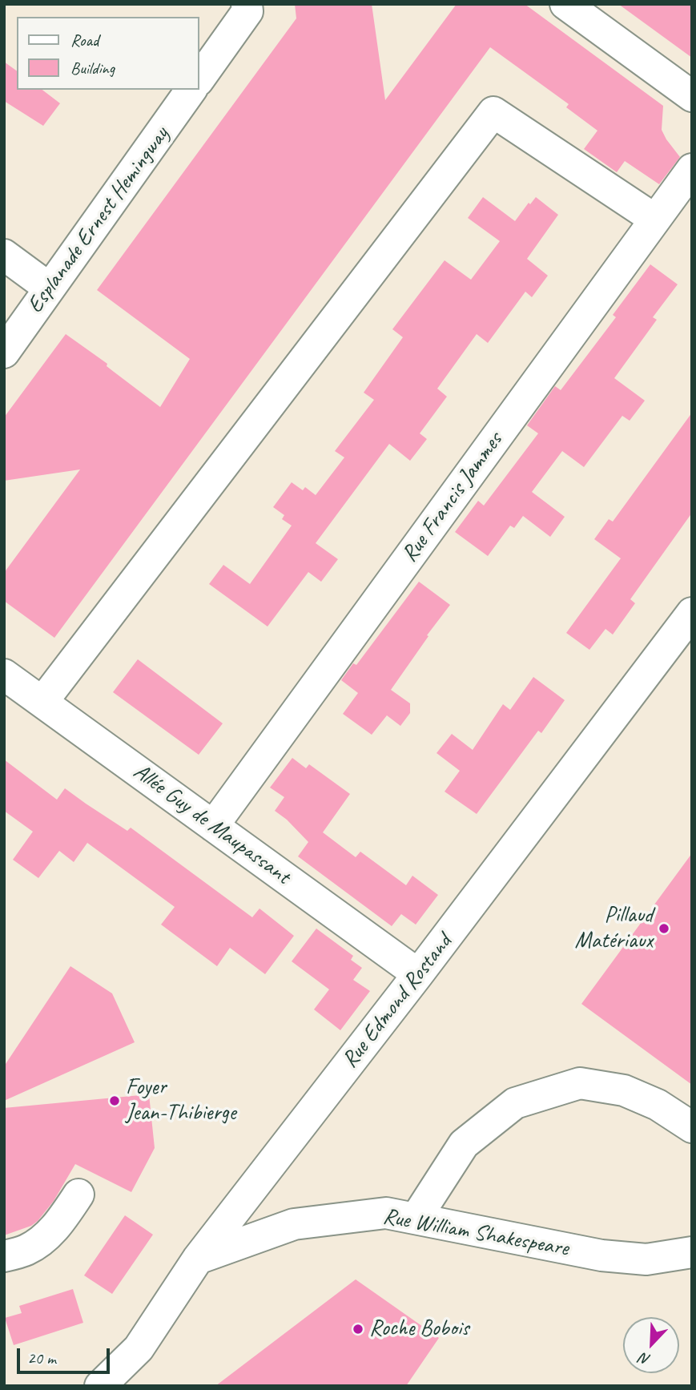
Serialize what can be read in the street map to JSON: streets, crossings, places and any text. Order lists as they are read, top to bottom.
{
  "streets": {
    "street": [
      "Esplanade Ernest Hemingway",
      "Rue Francis Jammes",
      "Allée Guy de Maupassant",
      "Rue Edmond Rostand",
      "Rue William Shakespeare"
    ]
  },
  "crossings": [
    ["Rue Francis Jammes", "Allée Guy de Maupassant"],
    ["Allée Guy de Maupassant", "Rue Edmond Rostand"],
    ["Rue Edmond Rostand", "Rue William Shakespeare"]
  ],
  "places": ["Pillaud Matériaux", "Foyer Jean-Thibierge", "Roche Bobois"],
  "legend": ["Road", "Building"],
  "scale_bar": "20 m",
  "north": "bottom left"
}
